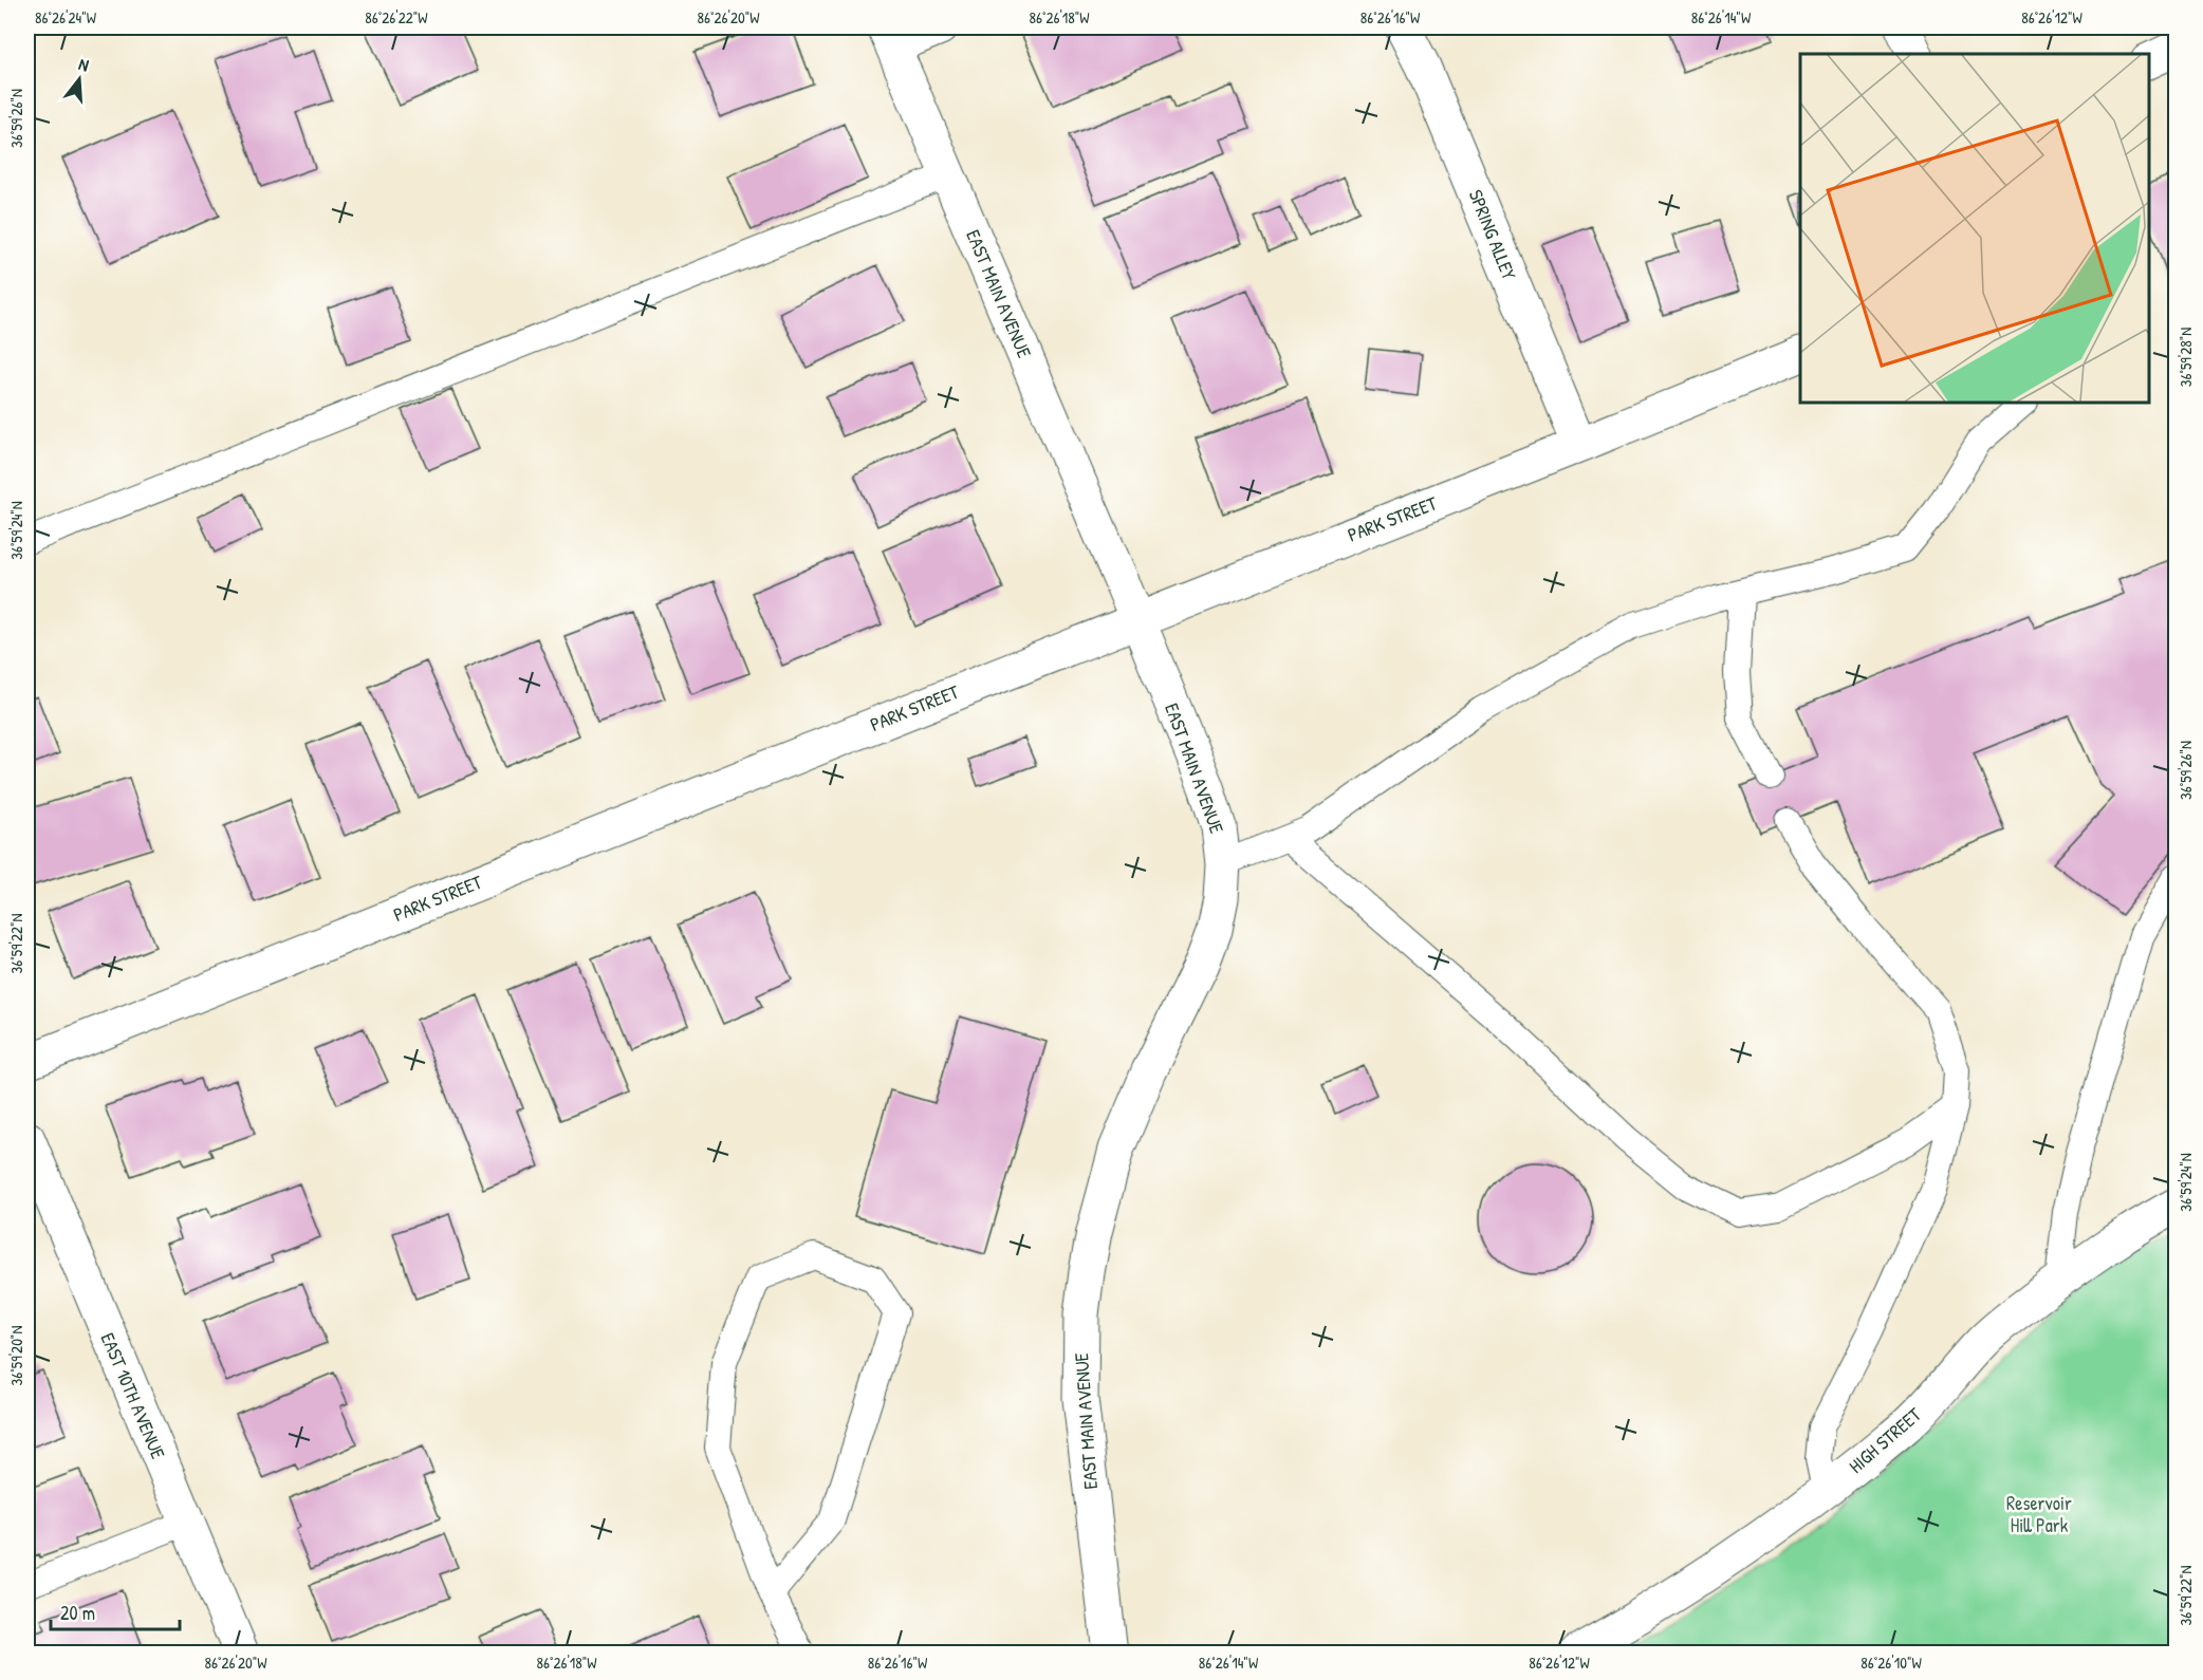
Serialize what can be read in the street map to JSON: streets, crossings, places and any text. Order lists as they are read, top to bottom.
{
  "streets": {
    "street": [
      "SPRING ALLEY",
      "EAST MAIN AVENUE",
      "PARK STREET",
      "EAST 10TH AVENUE",
      "HIGH STREET"
    ]
  },
  "crossings": [
    ["SPRING ALLEY", "PARK STREET"],
    ["EAST MAIN AVENUE", "PARK STREET"]
  ],
  "parks": ["Reservoir Hill Park"],
  "scale_bar": "20 m",
  "north": "top",
  "coordinates": [
    "86°26'24\"W",
    "86°26'22\"W",
    "86°26'20\"W",
    "86°26'18\"W",
    "86°26'16\"W",
    "86°26'14\"W",
    "86°26'12\"W",
    "36°59'26\"N",
    "36°59'28\"N",
    "36°59'24\"N",
    "36°59'22\"N",
    "36°59'20\"N",
    "86°26'10\"W"
  ]
}
